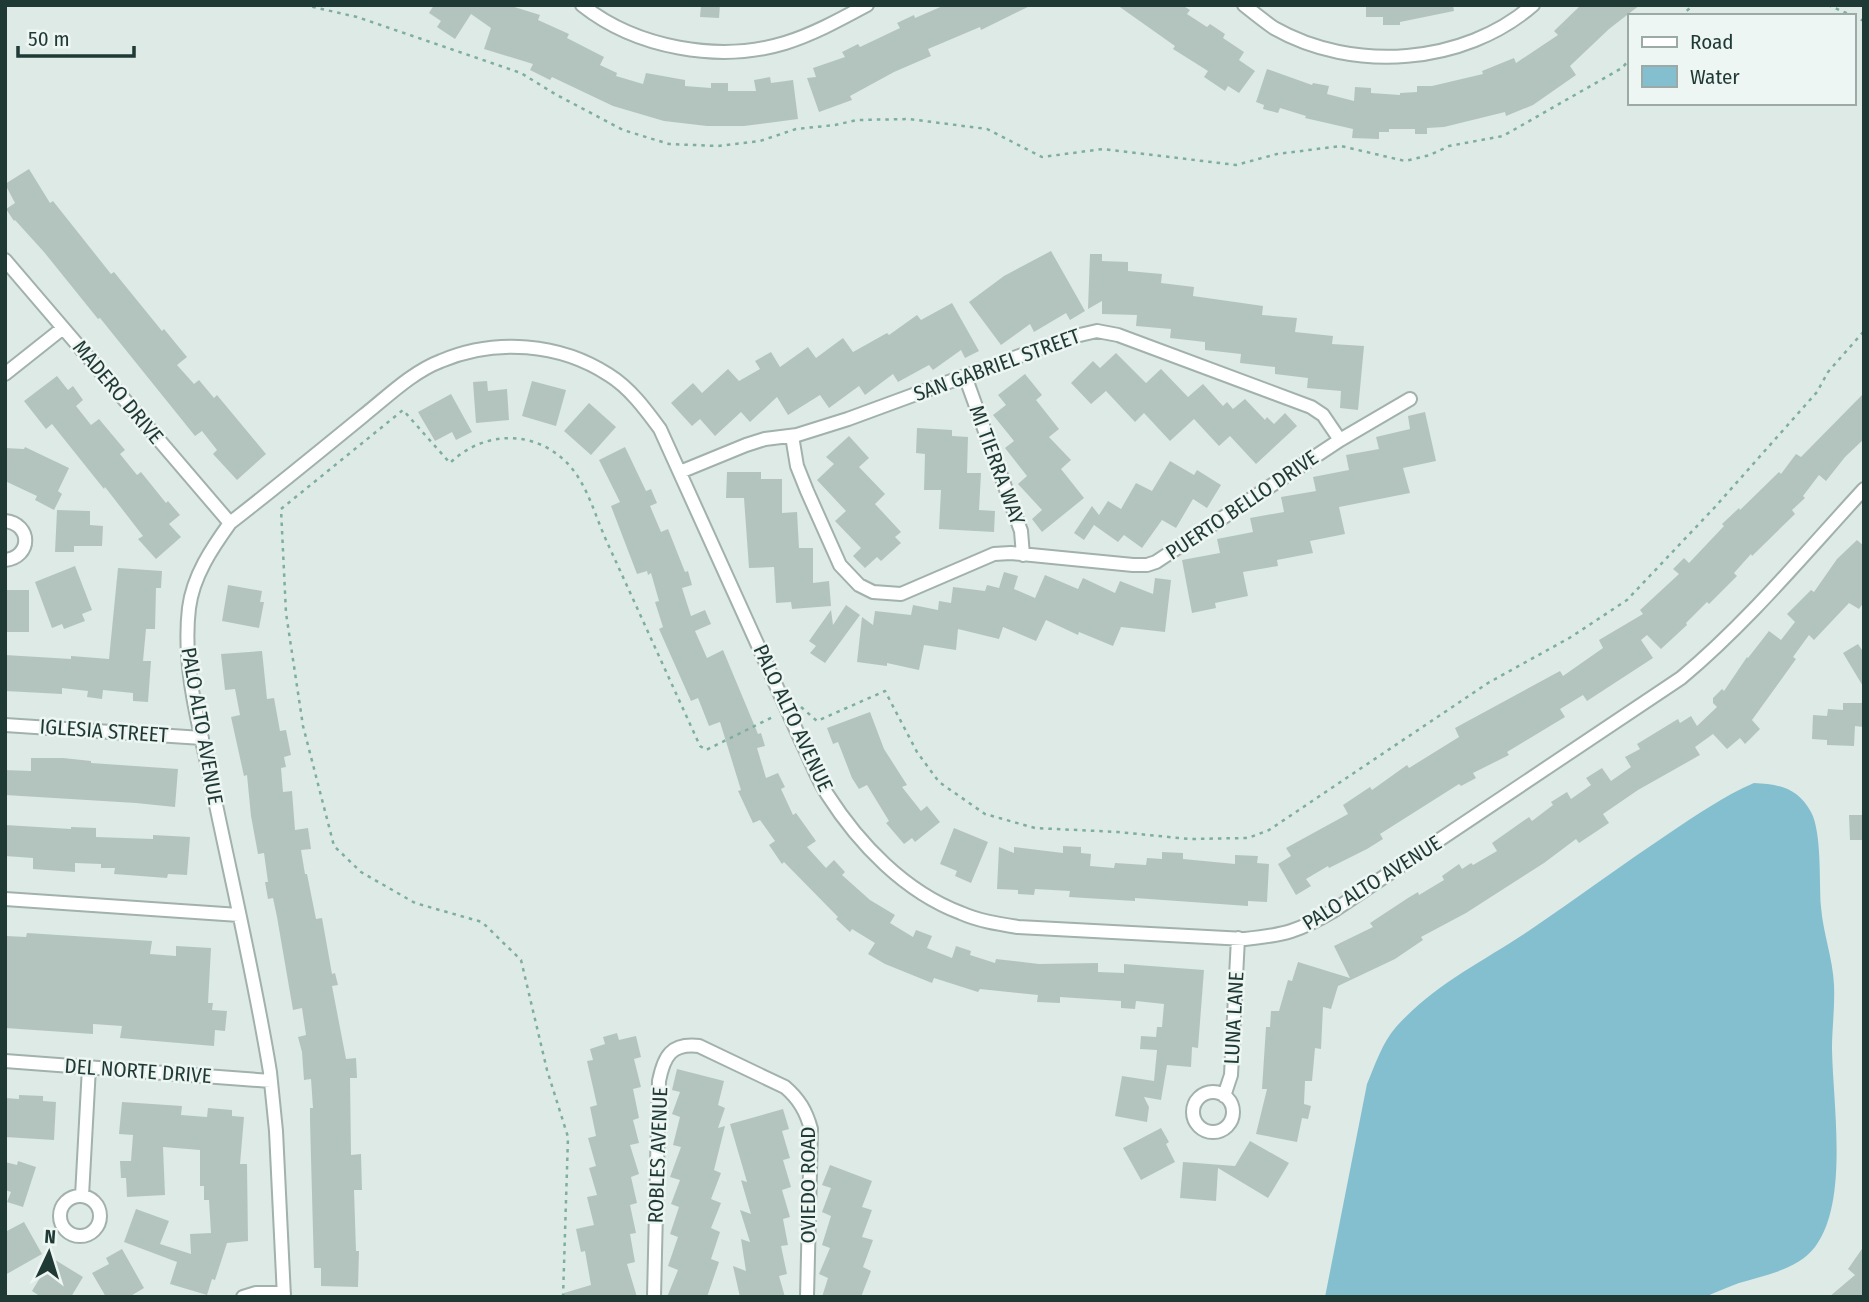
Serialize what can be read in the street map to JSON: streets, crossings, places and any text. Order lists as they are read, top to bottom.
{
  "streets": {
    "street": [
      "SAN GABRIEL STREET",
      "MADERO DRIVE",
      "MI TIERRA WAY",
      "PUERTO BELLO DRIVE",
      "PALO ALTO AVENUE",
      "IGLESIA STREET",
      "LUNA LANE",
      "DEL NORTE DRIVE",
      "ROBLES AVENUE",
      "OVIEDO ROAD"
    ]
  },
  "crossings": [
    ["SAN GABRIEL STREET", "MI TIERRA WAY"],
    ["SAN GABRIEL STREET", "PUERTO BELLO DRIVE"],
    ["SAN GABRIEL STREET", "PALO ALTO AVENUE"],
    ["MADERO DRIVE", "PALO ALTO AVENUE"],
    ["MI TIERRA WAY", "PUERTO BELLO DRIVE"],
    ["PALO ALTO AVENUE", "IGLESIA STREET"],
    ["PALO ALTO AVENUE", "LUNA LANE"],
    ["PALO ALTO AVENUE", "DEL NORTE DRIVE"],
    ["ROBLES AVENUE", "OVIEDO ROAD"]
  ],
  "legend": ["Road", "Water"],
  "scale_bar": "50 m",
  "north": "top"
}
